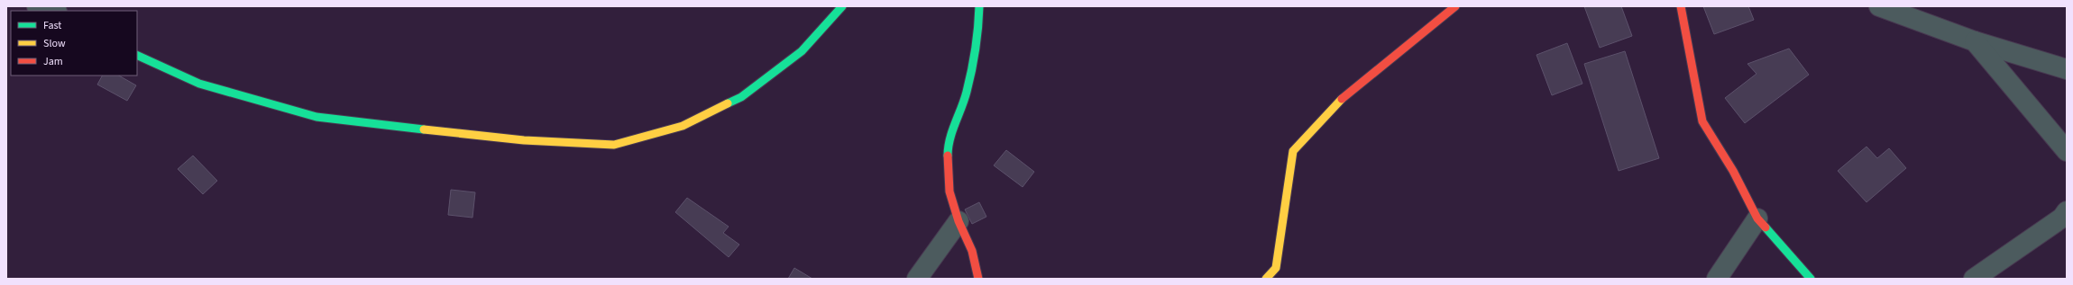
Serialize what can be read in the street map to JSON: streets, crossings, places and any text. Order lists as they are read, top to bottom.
{
  "legend": ["Fast", "Slow", "Jam"]
}
